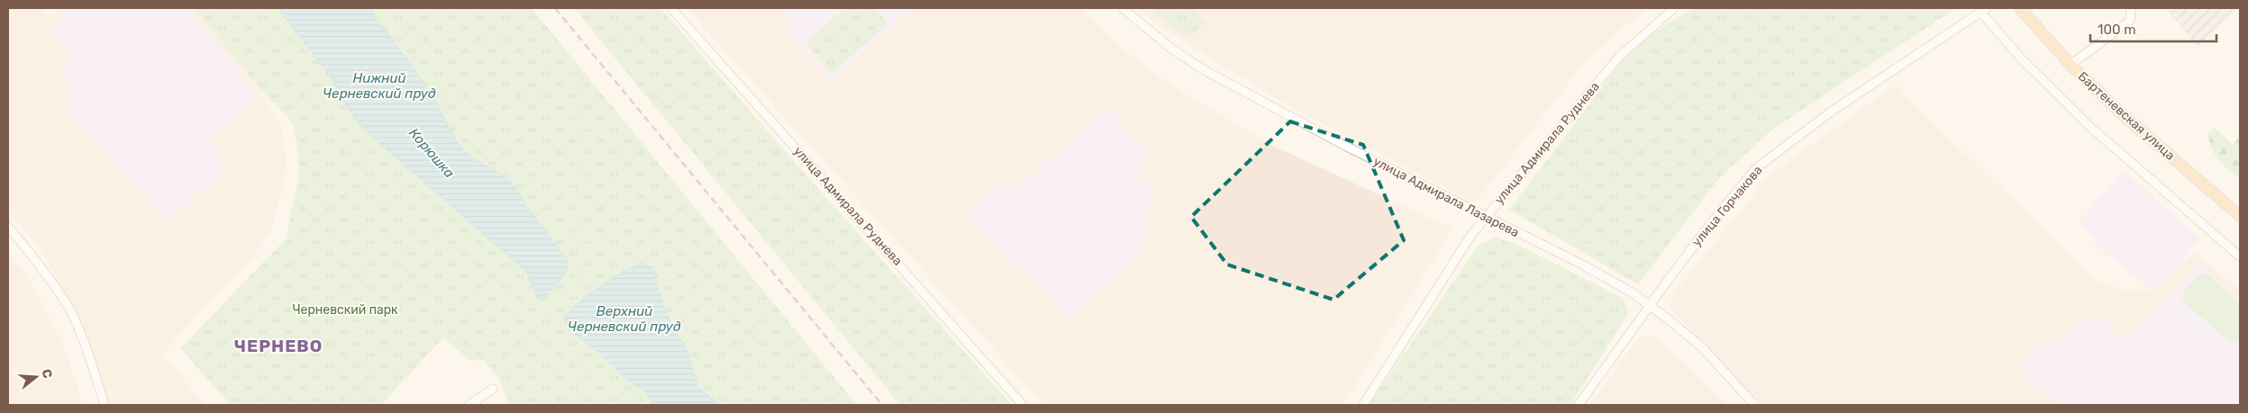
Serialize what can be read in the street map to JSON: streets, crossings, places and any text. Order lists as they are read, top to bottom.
{
  "streets": {
    "main road": ["Бартеневская улица"],
    "street": ["улица Адмирала Руднева", "улица Адмирала Лазарева", "улица Горчакова"]
  },
  "crossings": [
    ["улица Адмирала Руднева", "улица Адмирала Лазарева"],
    ["улица Адмирала Лазарева", "улица Горчакова"]
  ],
  "districts": ["ЧЕРНЕВО"],
  "water": ["Нижний Черневский пруд", "Корюшка", "Верхний Черневский пруд"],
  "parks": ["Черневский парк"],
  "scale_bar": "100 m",
  "north": "right"
}
